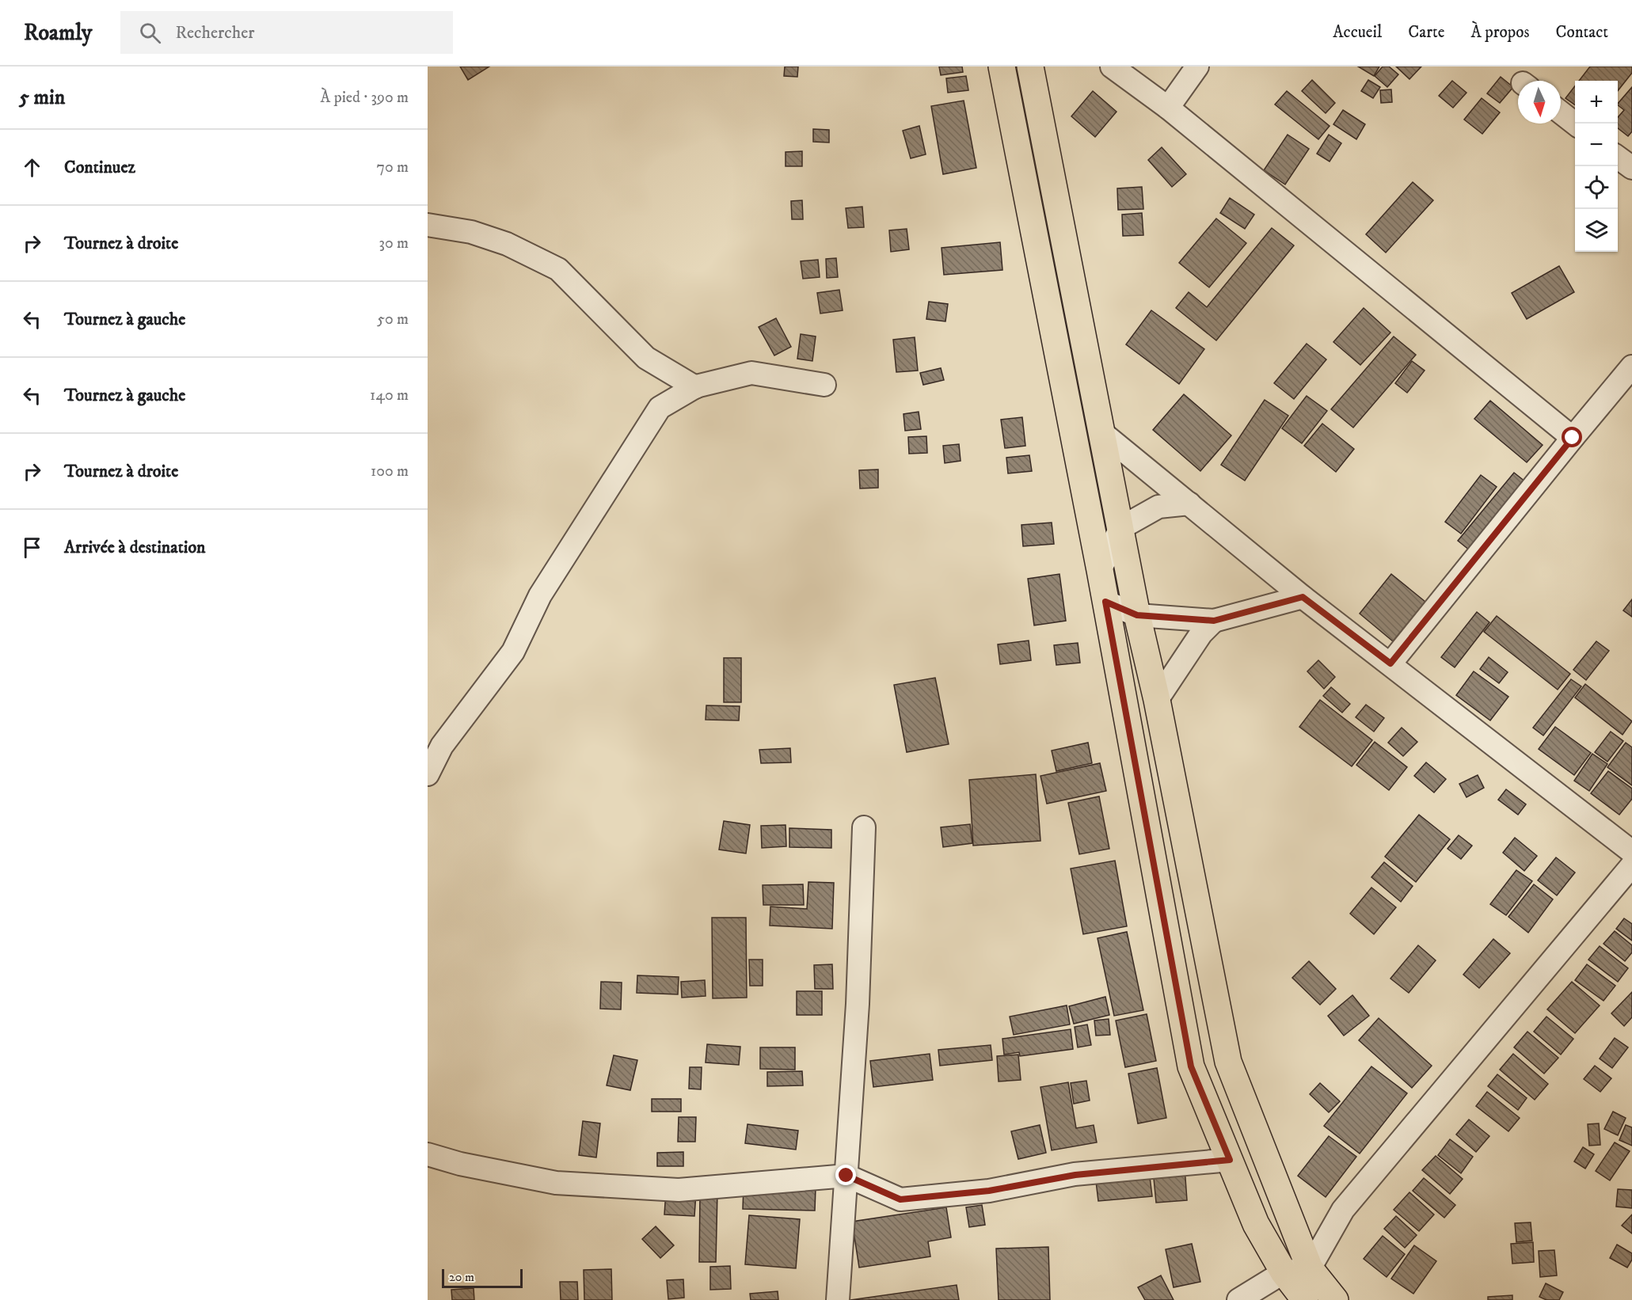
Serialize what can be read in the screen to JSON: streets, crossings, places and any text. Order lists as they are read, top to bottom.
{
  "scale_bar": "20 m",
  "north": "bottom",
  "page": {
    "header": "Roamly",
    "search": "Rechercher",
    "nav": [
      "Accueil",
      "Carte",
      "À propos",
      "Contact"
    ],
    "heading": ["5 min", "À pied · 390 m"],
    "map_buttons": ["+", "−"],
    "list": [
      ["Continuez", "70 m"],
      ["Tournez à droite", "30 m"],
      ["Tournez à gauche", "50 m"],
      ["Tournez à gauche", "140 m"],
      ["Tournez à droite", "100 m"],
      "Arrivée à destination"
    ],
    "scale": "20 m"
  }
}
